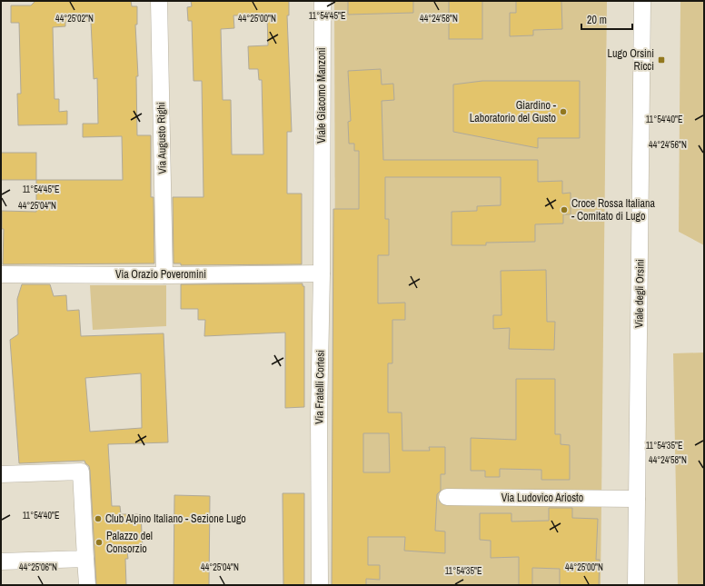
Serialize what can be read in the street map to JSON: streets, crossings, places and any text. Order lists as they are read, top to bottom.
{
  "streets": {
    "street": [
      "Viale Giacomo Manzoni",
      "Via Augusto Righi",
      "Via Orazio Poveromini",
      "Viale degli Orsini",
      "Via Fratelli Cortesi",
      "Via Ludovico Ariosto"
    ]
  },
  "crossings": [
    ["Viale Giacomo Manzoni", "Via Fratelli Cortesi"],
    ["Via Augusto Righi", "Via Orazio Poveromini"],
    ["Via Orazio Poveromini", "Via Fratelli Cortesi"],
    ["Viale degli Orsini", "Via Ludovico Ariosto"]
  ],
  "places": {
    "transit": ["Lugo Orsini Ricci"],
    "other": [
      "Giardino - Laboratorio del Gusto",
      "Croce Rossa Italiana - Comitato di Lugo",
      "Club Alpino Italiano - Sezione Lugo",
      "Palazzo del Consorzio"
    ]
  },
  "scale_bar": "20 m",
  "coordinates": [
    "11°54'45\"E",
    "44°25'02\"N",
    "44°25'00\"N",
    "44°24'58\"N",
    "11°54'40\"E",
    "44°24'56\"N",
    "44°25'04\"N",
    "11°54'35\"E",
    "44°25'06\"N"
  ]
}
